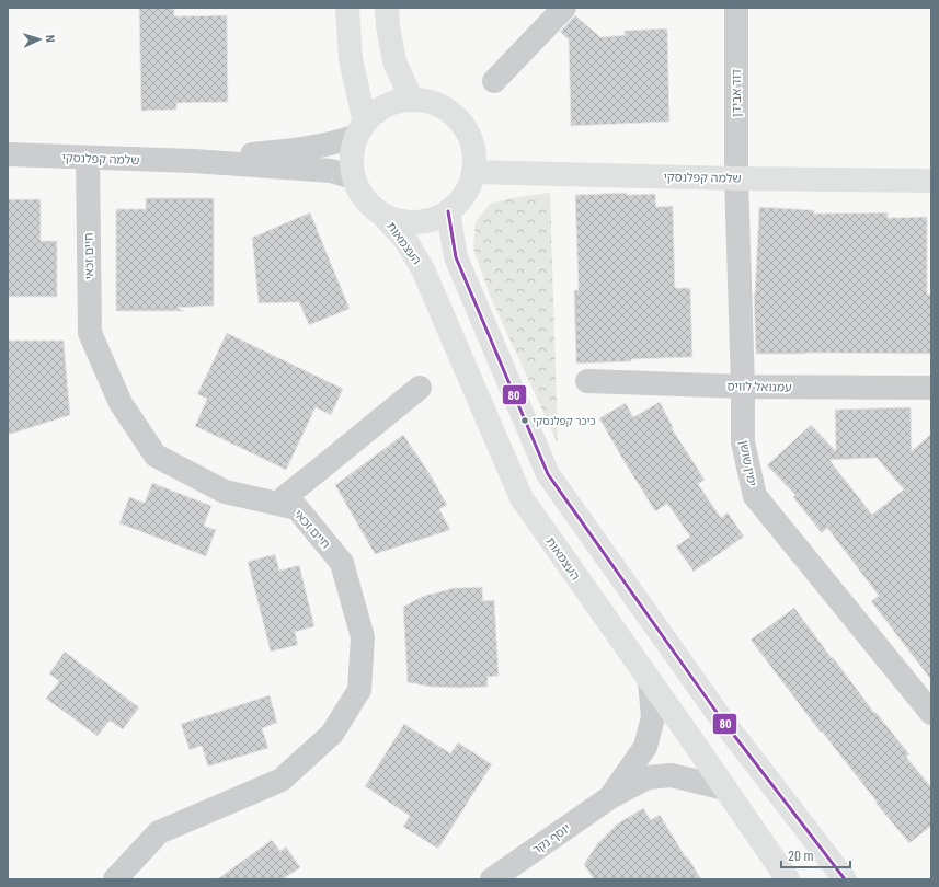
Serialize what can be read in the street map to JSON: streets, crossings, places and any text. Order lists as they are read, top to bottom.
{
  "streets": {
    "main road": ["שלמה קפלנסקי", "העצמאות"],
    "street": [
      "דוד אבידן",
      "חיים זכאי",
      "עמנואל לוויס",
      "ימין שושן",
      "יוסף נקר"
    ]
  },
  "crossings": [
    ["דוד אבידן", "שלמה קפלנסקי"],
    ["דוד אבידן", "ימין שושן"],
    ["שלמה קפלנסקי", "העצמאות"],
    ["שלמה קפלנסקי", "חיים זכאי"],
    ["שלמה קפלנסקי", "ימין שושן"],
    ["העצמאות", "יוסף נקר"],
    ["עמנואל לוויס", "ימין שושן"]
  ],
  "places": ["כיכר קפלנסקי"],
  "lines": ["transit line 80"],
  "scale_bar": "20 m",
  "north": "right"
}
